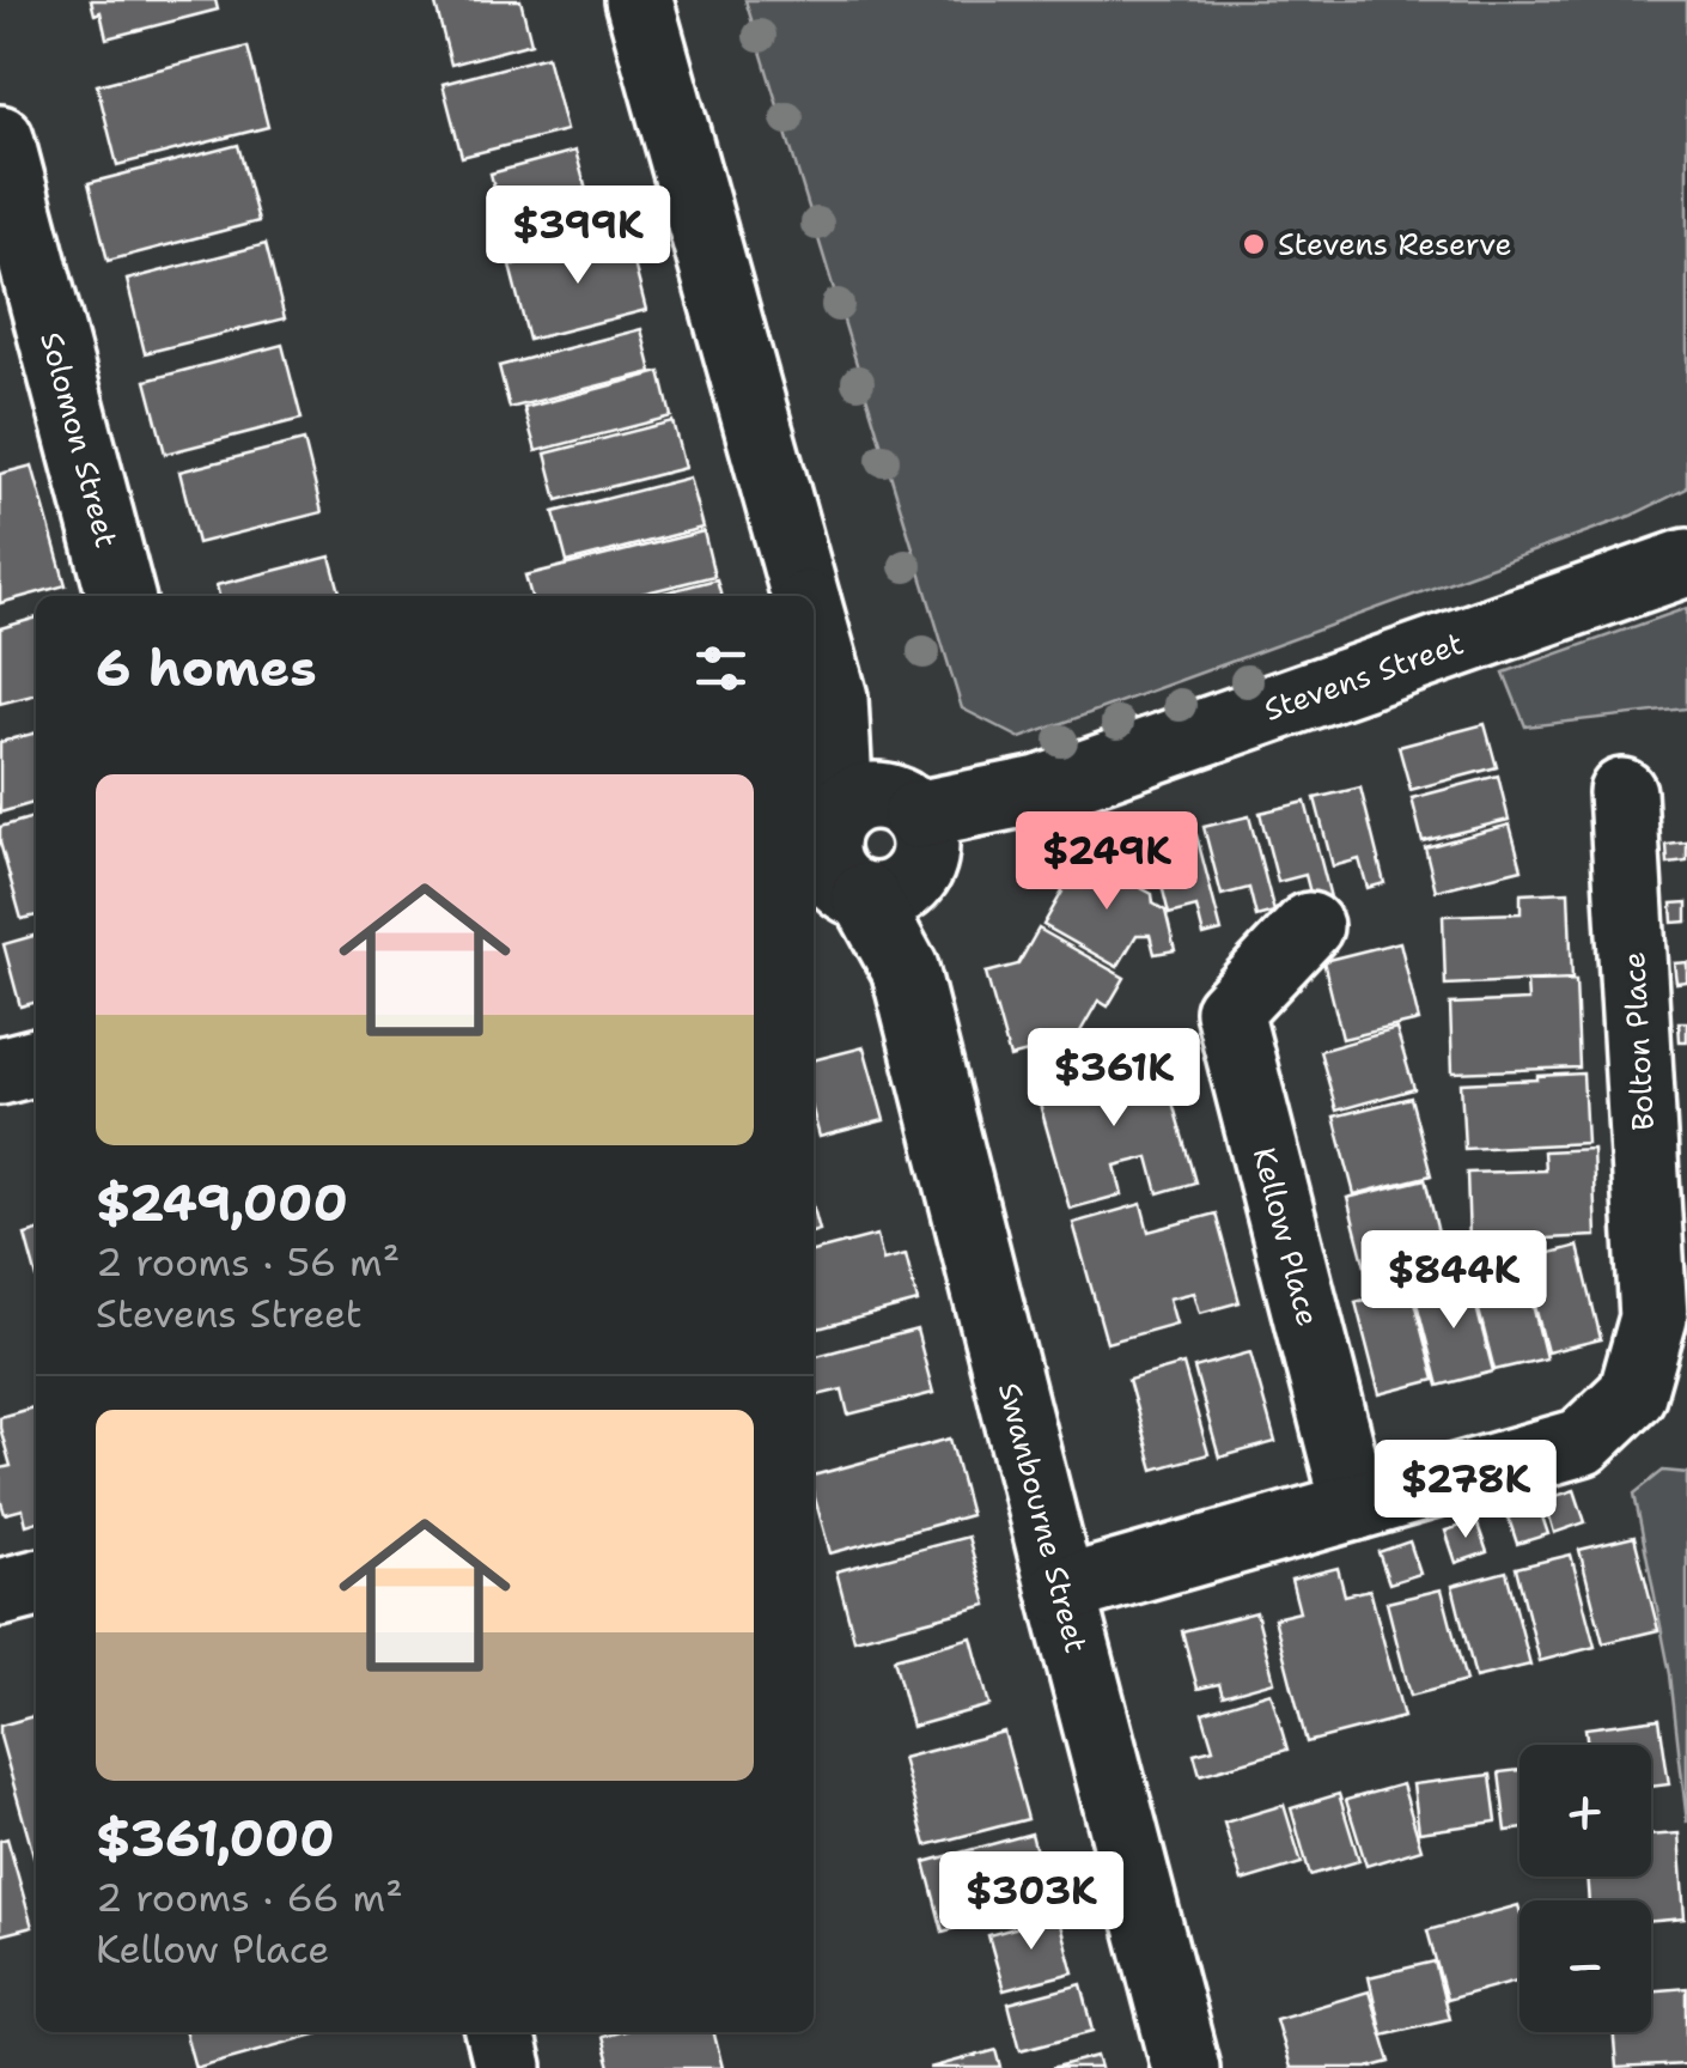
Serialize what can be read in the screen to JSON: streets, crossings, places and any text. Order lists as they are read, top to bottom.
{
  "streets": {
    "street": [
      "Solomon Street",
      "Stevens Street",
      "Bolton Place",
      "Kellow Place",
      "Swanbourne Street"
    ]
  },
  "crossings": [
    ["Stevens Street", "Swanbourne Street"],
    ["Bolton Place", "Kellow Place"],
    ["Bolton Place", "Swanbourne Street"]
  ],
  "places": ["Stevens Reserve"],
  "page": {
    "price": [
      "$399K",
      "$249K",
      "$361K",
      "$844K",
      "$278K",
      "$303K"
    ],
    "heading": "6 homes",
    "list": [
      {
        "name": "$249,000",
        "note": "2 rooms · 56 m² · Stevens Street"
      },
      {
        "name": "$361,000",
        "note": "2 rooms · 66 m² · Kellow Place"
      }
    ],
    "map_buttons": ["+", "−"]
  }
}
